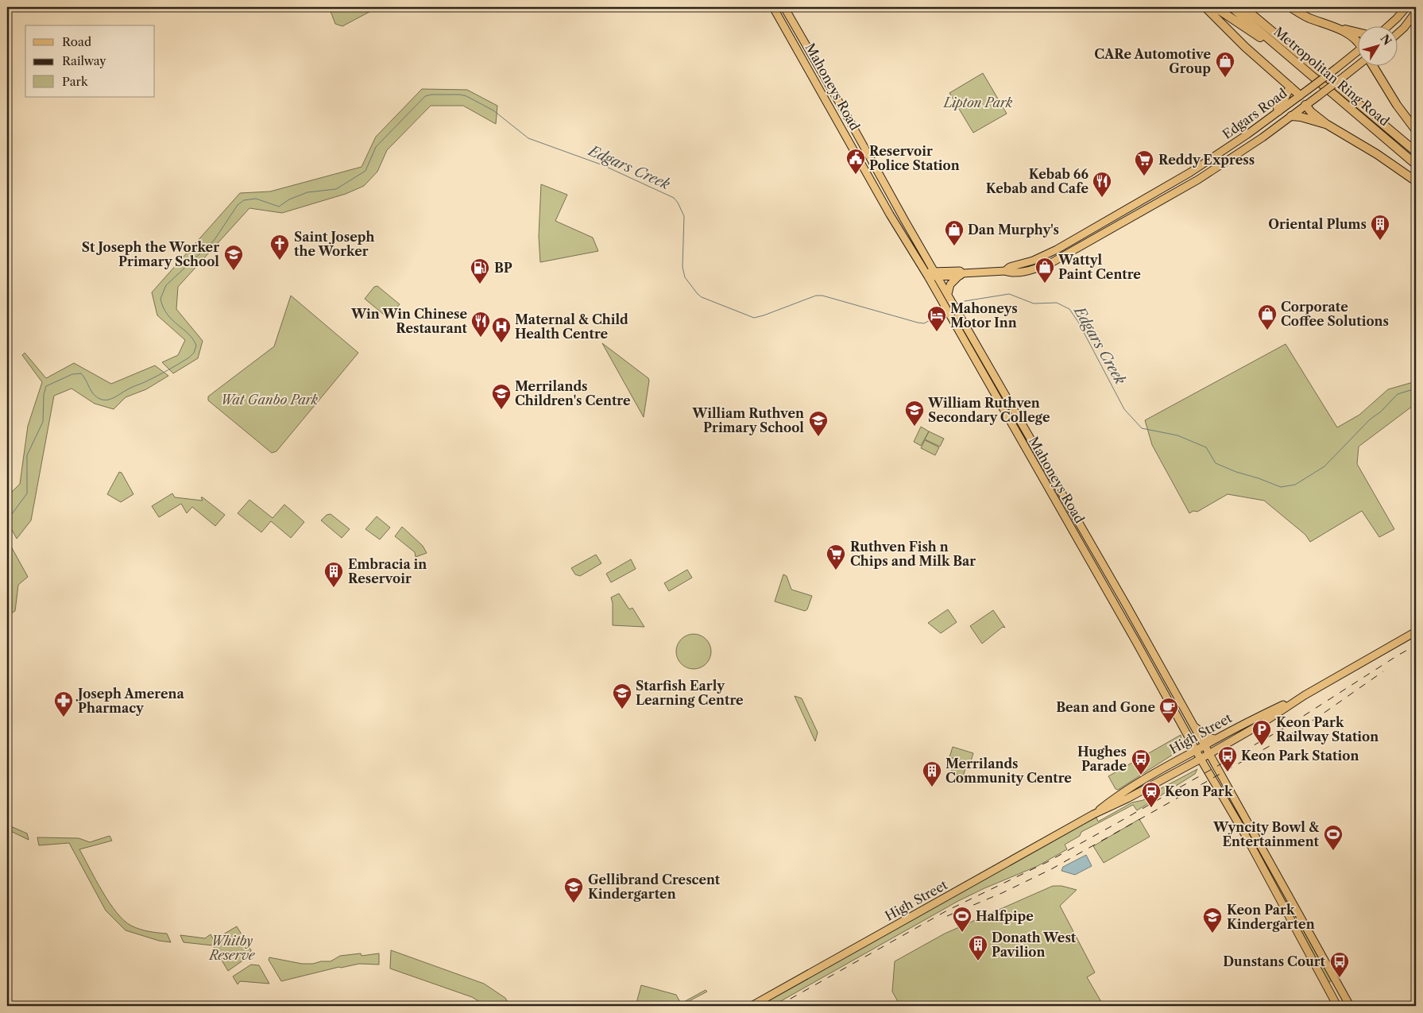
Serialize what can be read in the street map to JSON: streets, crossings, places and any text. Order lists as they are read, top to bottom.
{
  "streets": {
    "highway": ["Metropolitan Ring Road"],
    "main road": ["Mahoneys Road", "Edgars Road", "High Street"]
  },
  "crossings": [
    ["Mahoneys Road", "Edgars Road"],
    ["Mahoneys Road", "High Street"]
  ],
  "water": ["Edgars Creek"],
  "parks": ["Lipton Park", "Wat Ganbo Park", "Whitby Reserve"],
  "places": {
    "shop": [
      "CARe Automotive Group",
      "Dan Murphy's",
      "Wattyl Paint Centre",
      "Corporate Coffee Solutions"
    ],
    "public building": ["Reservoir Police Station"],
    "supermarket": ["Reddy Express", "Ruthven Fish n Chips and Milk Bar"],
    "restaurant": ["Kebab 66 Kebab and Cafe", "Win Win Chinese Restaurant"],
    "building": [
      "Oriental Plums",
      "Embracia in Reservoir",
      "Merrilands Community Centre",
      "Donath West Pavilion"
    ],
    "church": ["Saint Joseph the Worker"],
    "school or university": [
      "St Joseph the Worker Primary School",
      "Merrilands Children's Centre",
      "William Ruthven Secondary College",
      "William Ruthven Primary School",
      "Starfish Early Learning Centre",
      "Gellibrand Crescent Kindergarten",
      "Keon Park Kindergarten"
    ],
    "fuel station": ["BP"],
    "hotel": ["Mahoneys Motor Inn"],
    "hospital": ["Maternal & Child Health Centre"],
    "pharmacy": ["Joseph Amerena Pharmacy"],
    "cafe": ["Bean and Gone"],
    "parking": ["Keon Park Railway Station"],
    "bus stop": ["Keon Park Station", "Hughes Parade", "Dunstans Court"],
    "station": ["Keon Park"],
    "sports": ["Wyncity Bowl & Entertainment", "Halfpipe"]
  },
  "legend": ["Road", "Railway", "Park"],
  "north": "top right"
}
